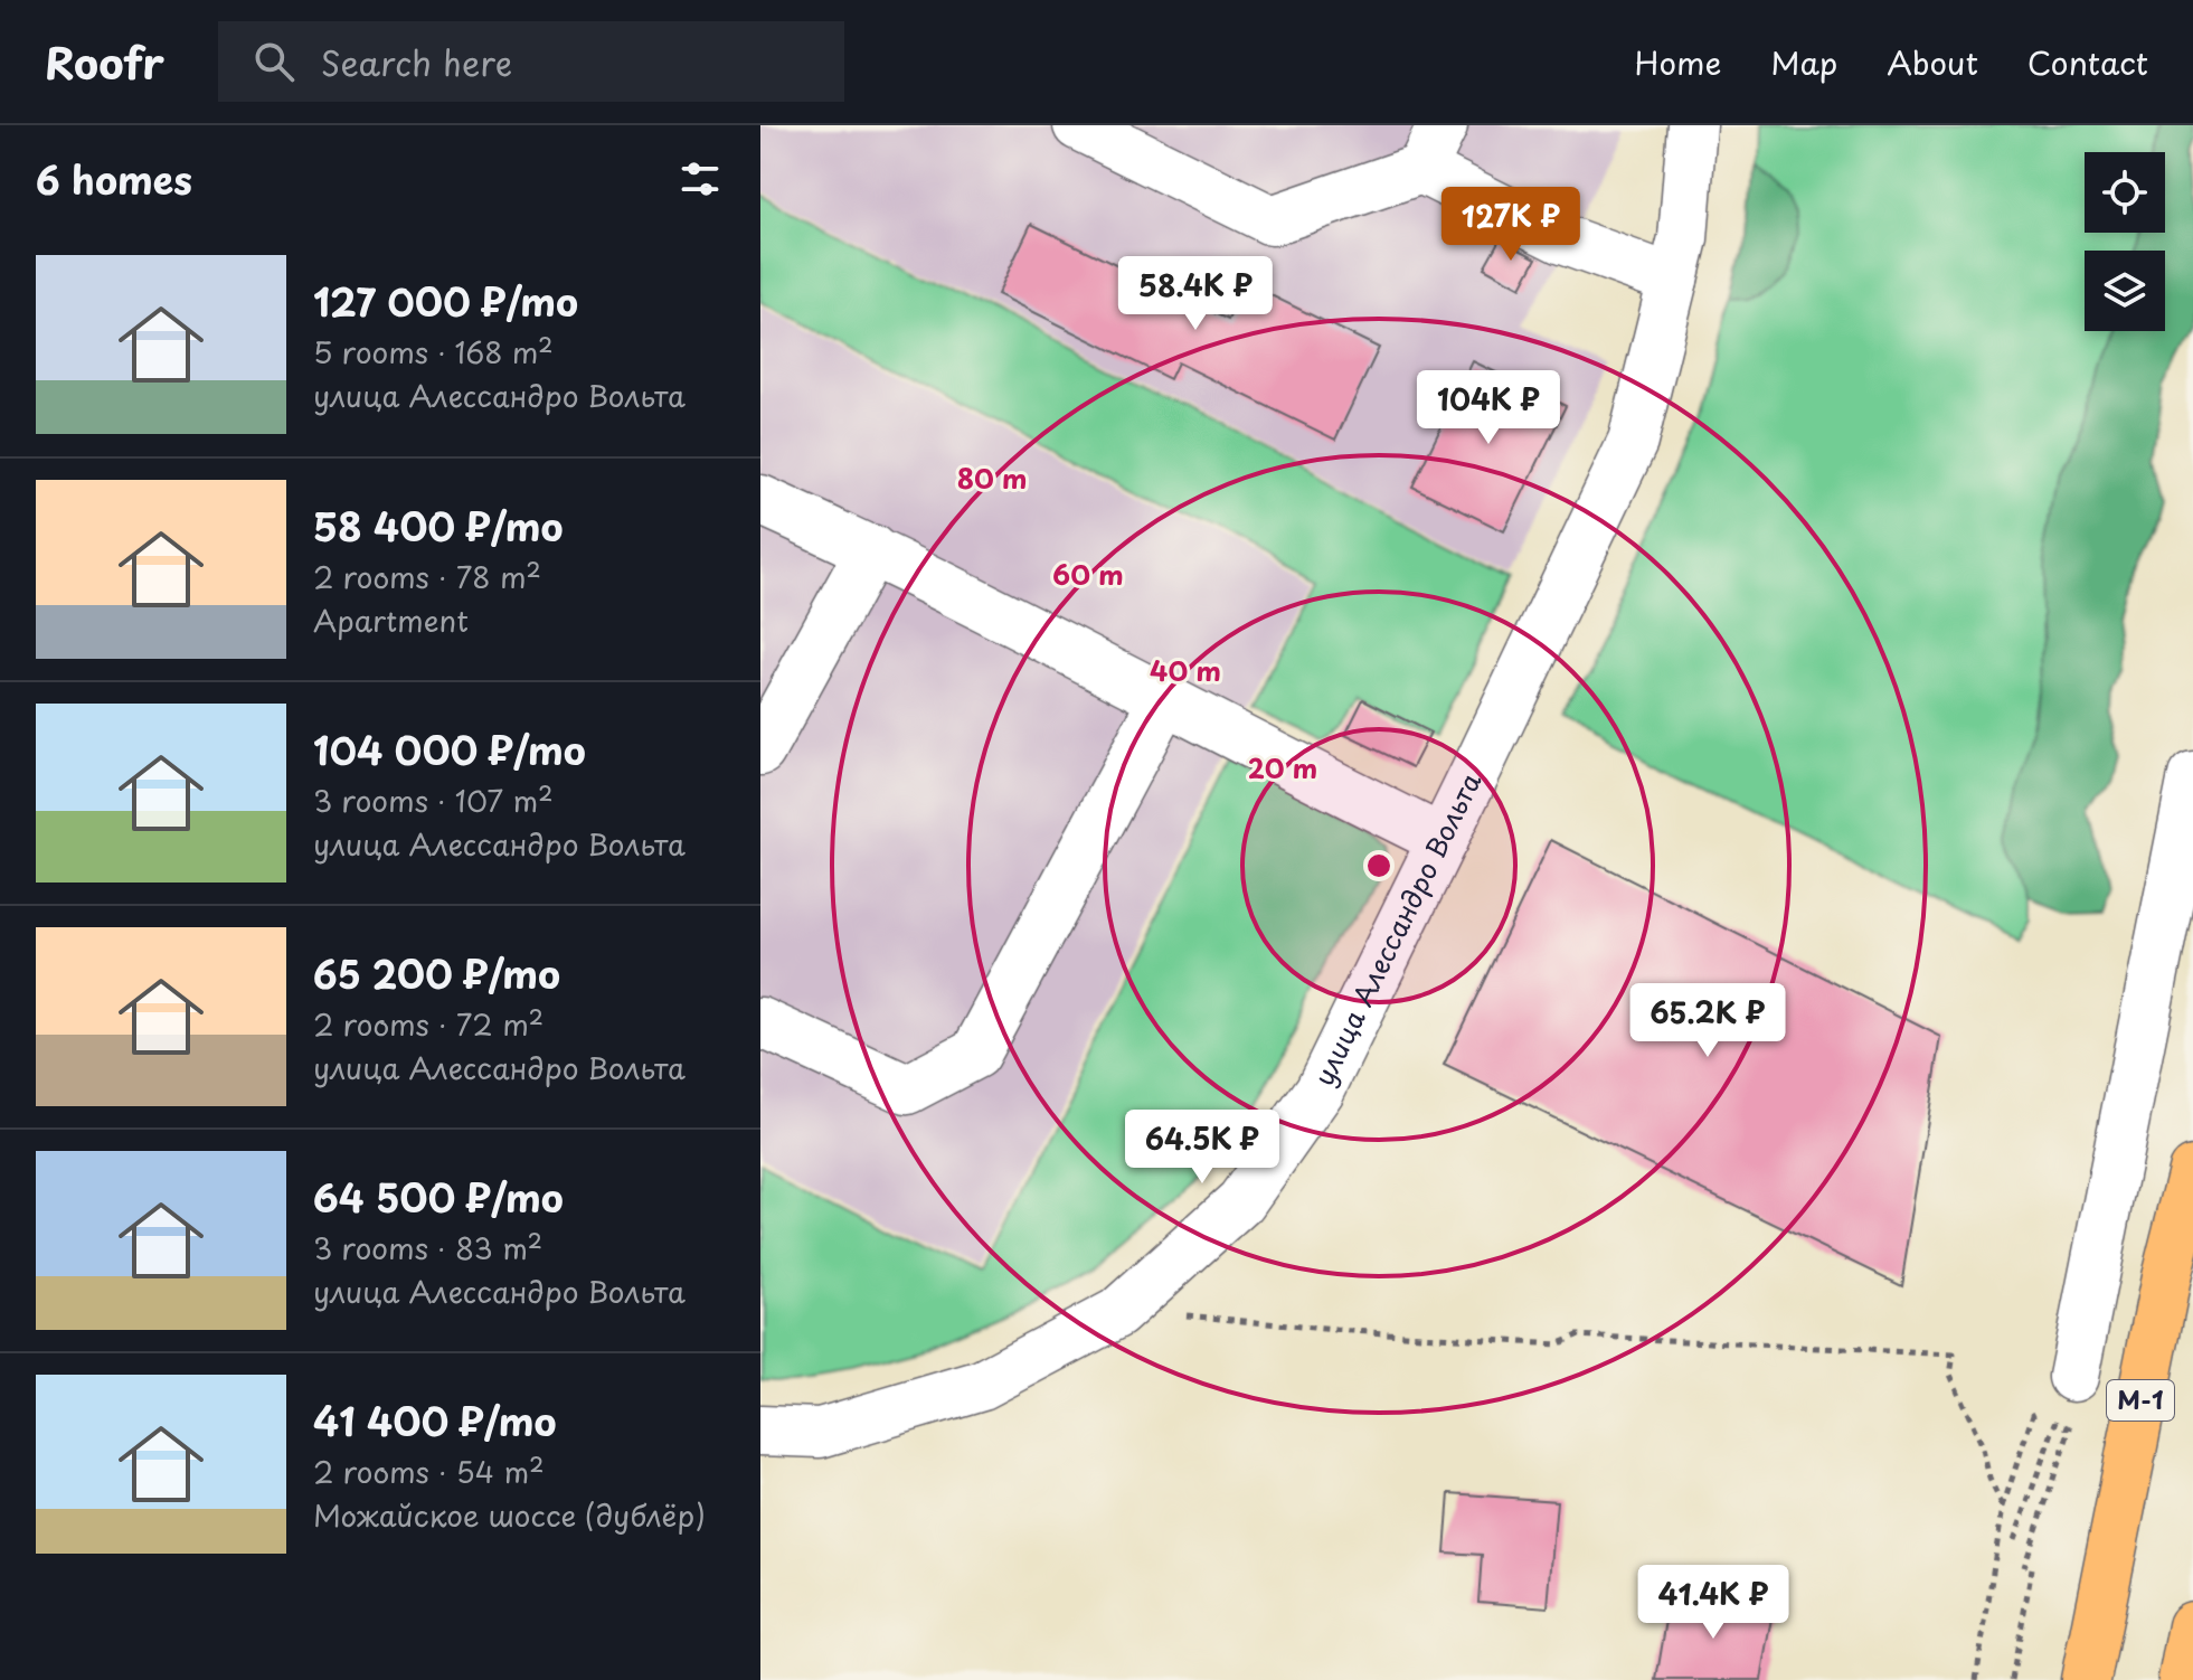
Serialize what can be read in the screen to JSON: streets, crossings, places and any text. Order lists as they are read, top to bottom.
{
  "streets": {
    "main road": ["М-1"],
    "street": ["улица Алессандро Вольта"]
  },
  "page": {
    "header": "Roofr",
    "search": "Search here",
    "nav": [
      "Home",
      "Map",
      "About",
      "Contact"
    ],
    "heading": "6 homes",
    "price": [
      "127K ₽",
      "58.4K ₽",
      "104K ₽",
      "65.2K ₽",
      "64.5K ₽",
      "41.4K ₽"
    ],
    "list": [
      {
        "name": "127 000 ₽/mo",
        "note": "5 rooms · 168 m² · улица Алессандро Вольта"
      },
      {
        "name": "58 400 ₽/mo",
        "note": "2 rooms · 78 m² · Apartment"
      },
      {
        "name": "104 000 ₽/mo",
        "note": "3 rooms · 107 m² · улица Алессандро Вольта"
      },
      {
        "name": "65 200 ₽/mo",
        "note": "2 rooms · 72 m² · улица Алессандро Вольта"
      },
      {
        "name": "64 500 ₽/mo",
        "note": "3 rooms · 83 m² · улица Алессандро Вольта"
      },
      {
        "name": "41 400 ₽/mo",
        "note": "2 rooms · 54 m² · Можайское шоссе (дублёр)"
      }
    ]
  },
  "rings": [
    "80 m",
    "60 m",
    "40 m",
    "20 m"
  ]
}
